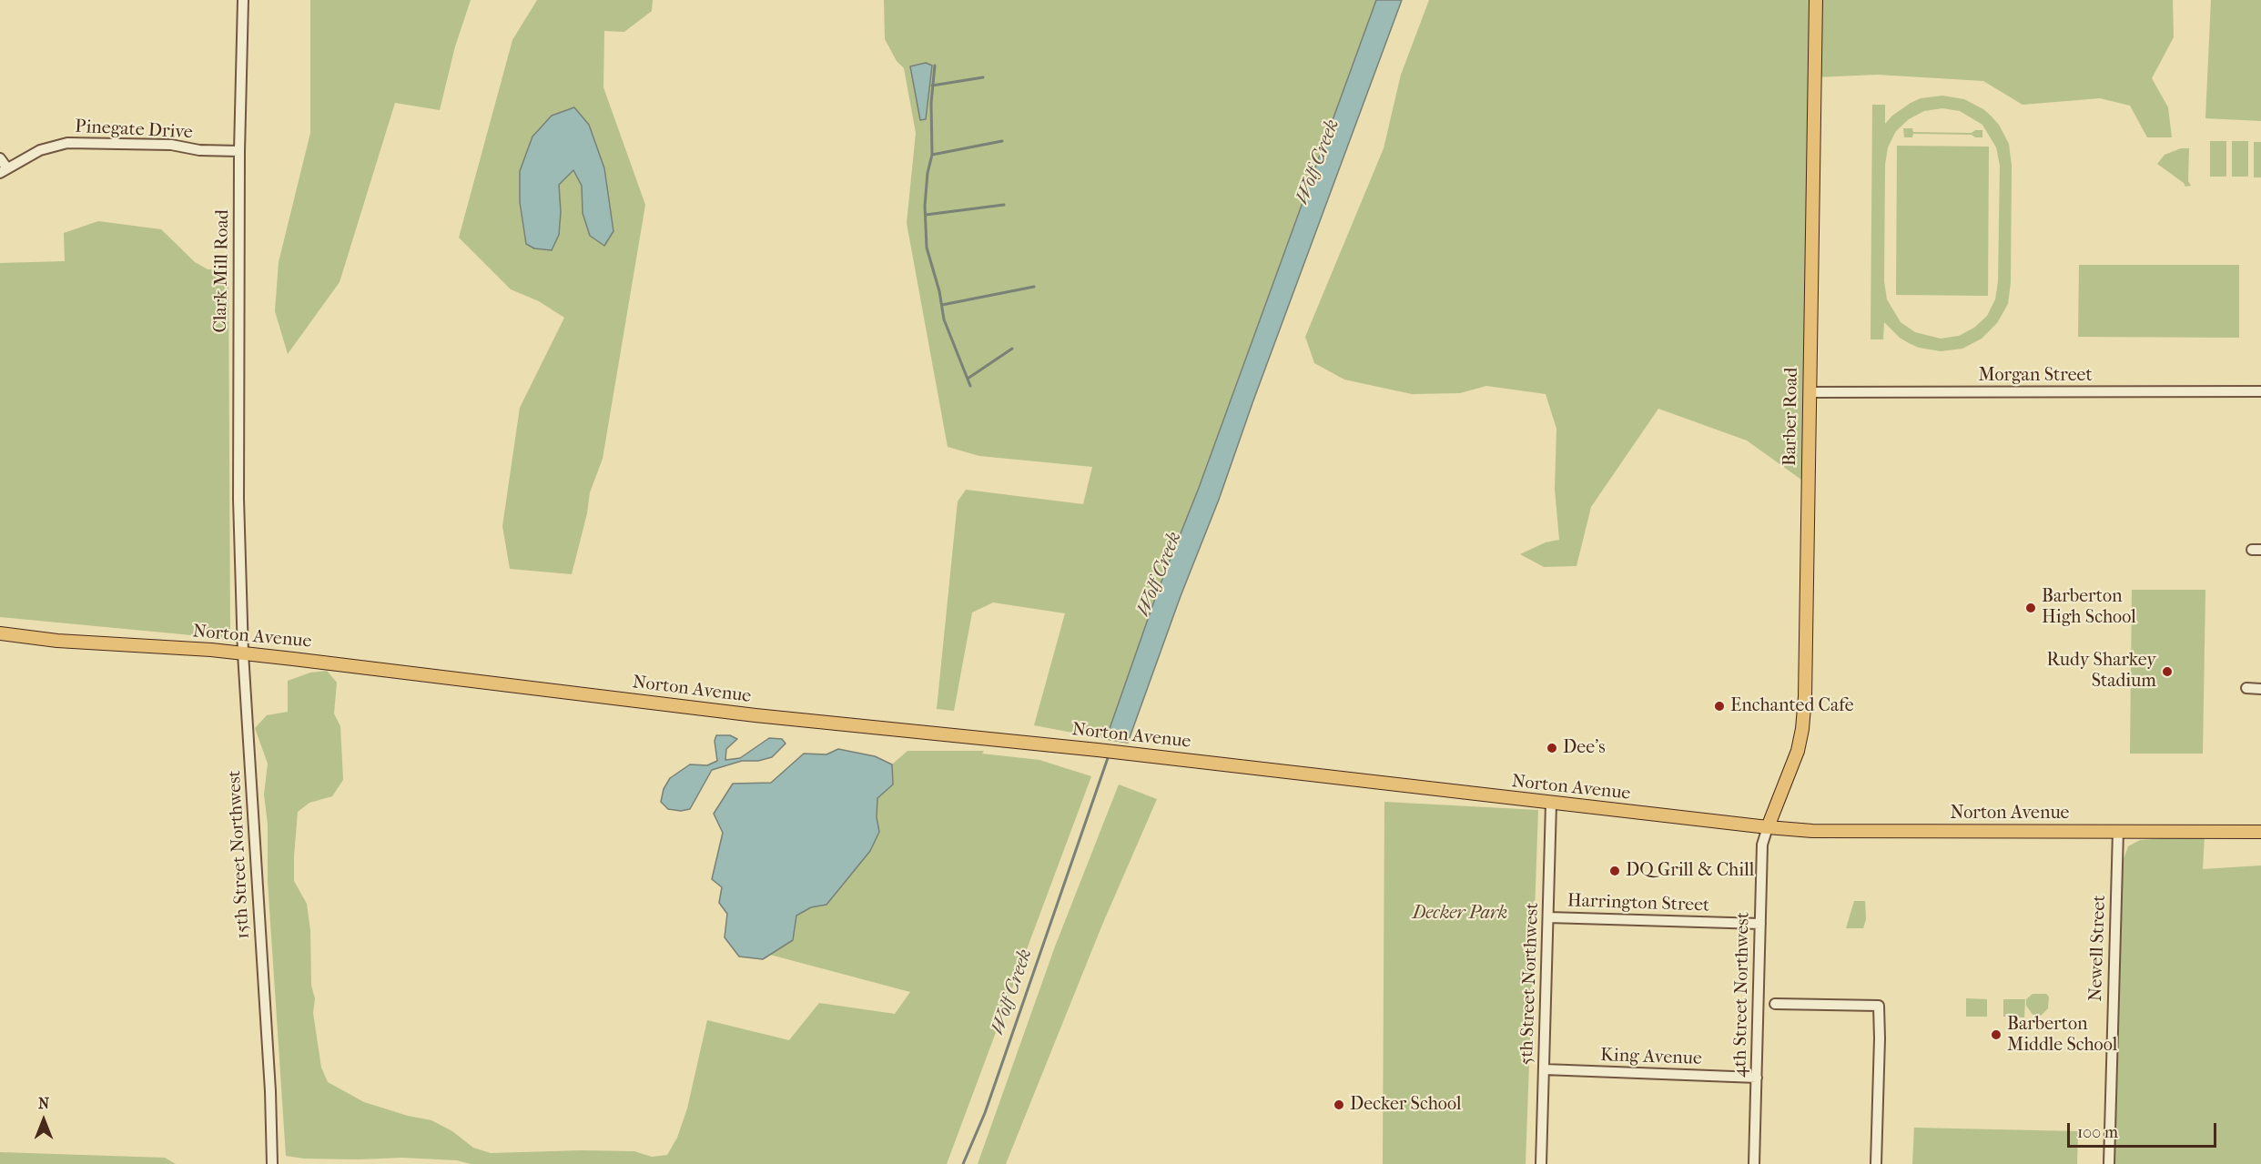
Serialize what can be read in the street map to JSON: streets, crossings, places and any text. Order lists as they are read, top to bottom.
{
  "streets": {
    "main road": ["Barber Road", "Norton Avenue"],
    "street": [
      "Pinegate Drive",
      "Clark Mill Road",
      "Morgan Street",
      "15th Street Northwest",
      "Harrington Street",
      "Newell Street",
      "5th Street Northwest",
      "4th Street Northwest",
      "King Avenue"
    ]
  },
  "crossings": [
    ["Pinegate Drive", "Clark Mill Road"],
    ["Clark Mill Road", "15th Street Northwest"],
    ["Morgan Street", "Barber Road"],
    ["Barber Road", "Norton Avenue"],
    ["Barber Road", "4th Street Northwest"],
    ["Norton Avenue", "15th Street Northwest"],
    ["Norton Avenue", "Newell Street"],
    ["Norton Avenue", "5th Street Northwest"],
    ["Norton Avenue", "4th Street Northwest"],
    ["Harrington Street", "5th Street Northwest"],
    ["Harrington Street", "4th Street Northwest"],
    ["5th Street Northwest", "King Avenue"],
    ["4th Street Northwest", "King Avenue"]
  ],
  "water": ["Wolf Creek"],
  "parks": ["Decker Park"],
  "places": [
    "Barberton High School",
    "Rudy Sharkey Stadium",
    "Enchanted Cafe",
    "Dee's",
    "DQ Grill & Chill",
    "Barberton Middle School",
    "Decker School"
  ],
  "scale_bar": "100 m",
  "north": "top"
}
